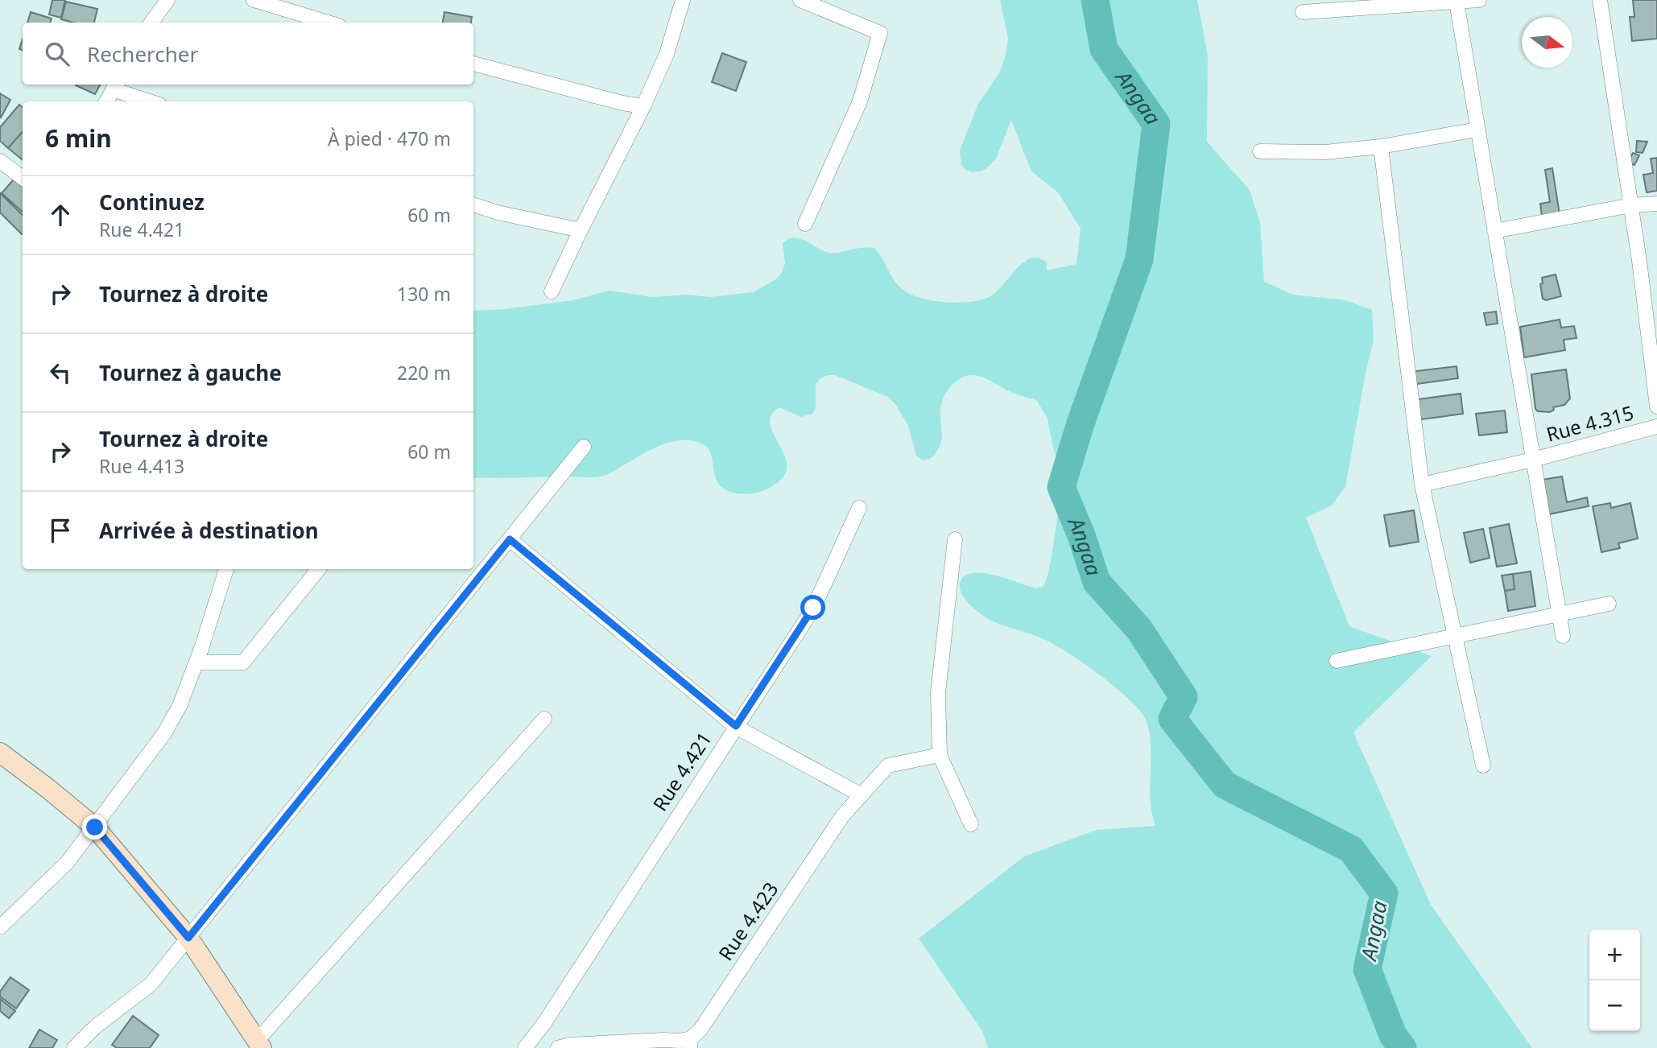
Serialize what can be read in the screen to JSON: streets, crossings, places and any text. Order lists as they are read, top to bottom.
{
  "streets": {
    "street": ["Rue 4.315", "Rue 4.421", "Rue 4.423"]
  },
  "water": ["Angaa"],
  "north": "right",
  "page": {
    "search": "Rechercher",
    "heading": ["6 min", "À pied · 470 m"],
    "list": [
      ["Continuez", "Rue 4.421", "60 m"],
      ["Tournez à droite", "130 m"],
      ["Tournez à gauche", "220 m"],
      ["Tournez à droite", "Rue 4.413", "60 m"],
      "Arrivée à destination"
    ],
    "map_buttons": ["+", "−"]
  }
}
